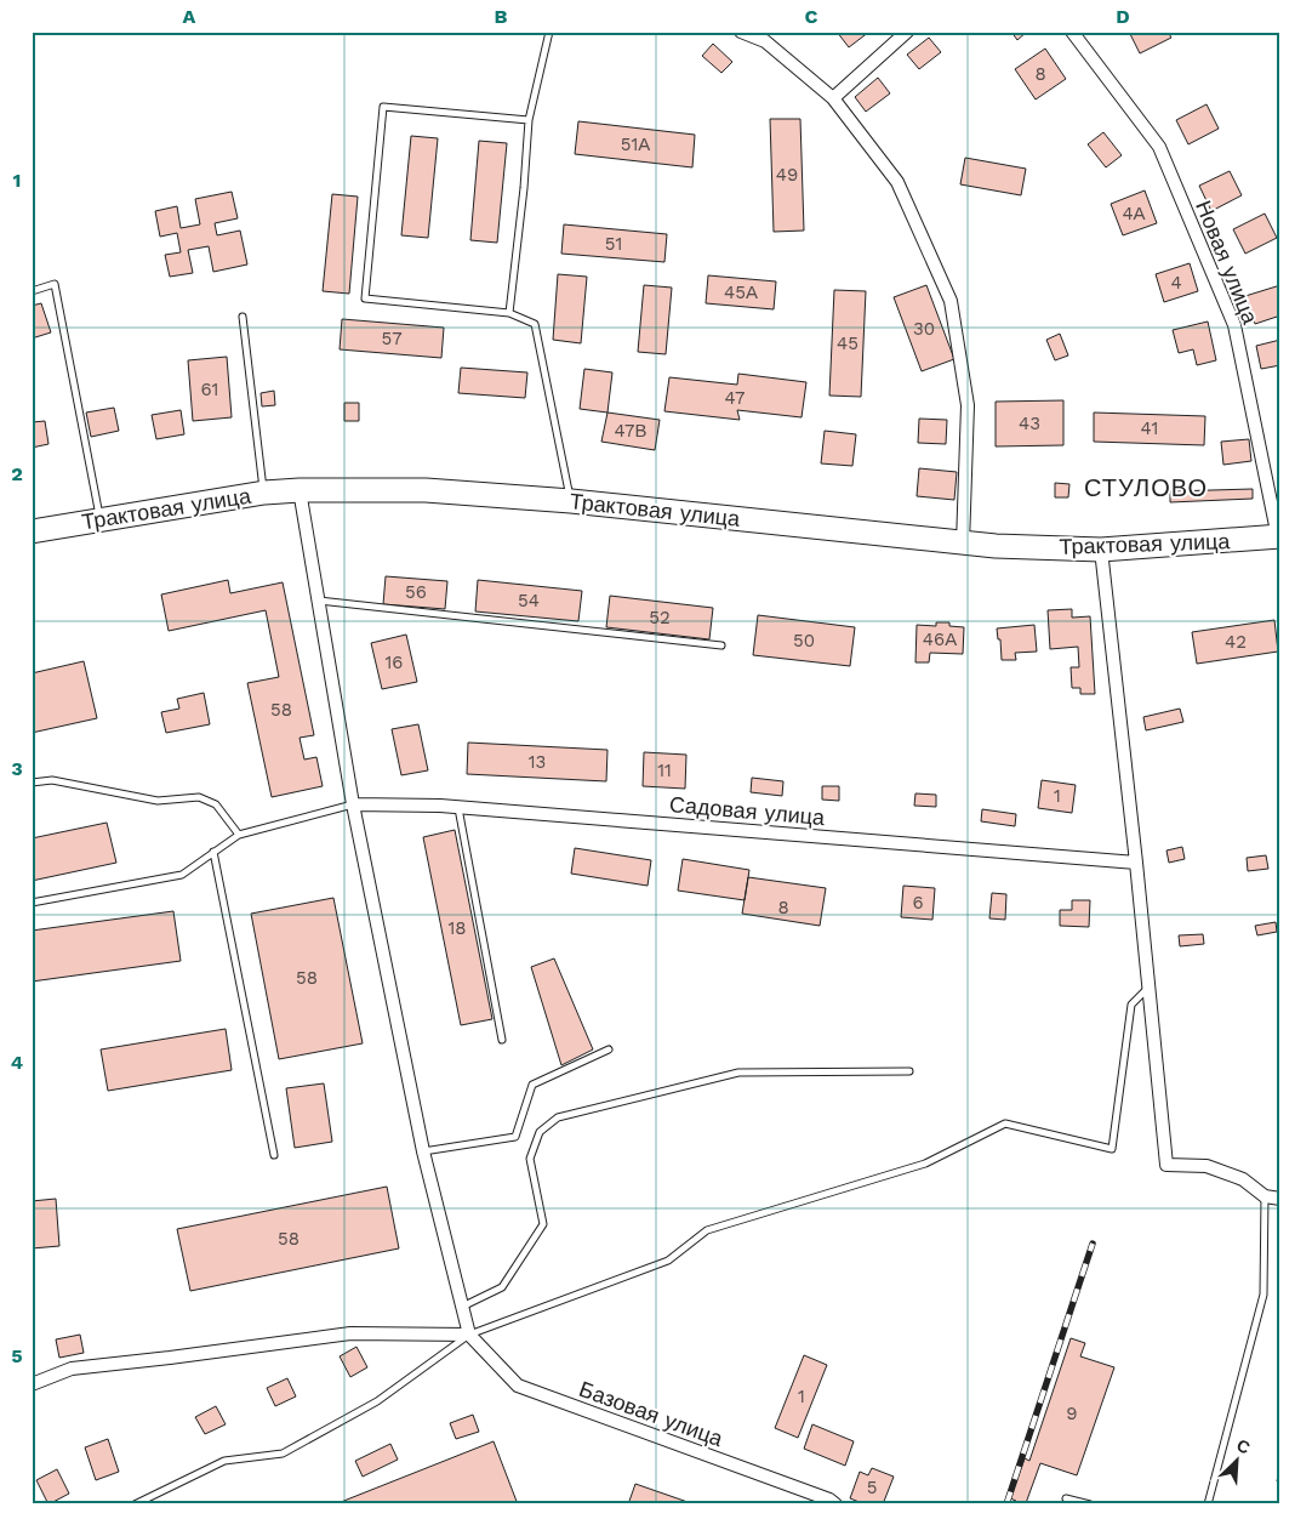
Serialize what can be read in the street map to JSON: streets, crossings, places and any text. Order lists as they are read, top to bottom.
{
  "streets": {
    "highway": ["Трактовая улица"],
    "street": ["Новая улица", "Садовая улица", "Базовая улица"]
  },
  "crossings": [
    ["Новая улица", "Трактовая улица"]
  ],
  "districts": ["СТУЛОВО"],
  "house_numbers": [
    "8",
    "51А",
    "49",
    "4А",
    "51",
    "4",
    "45А",
    "30",
    "57",
    "45",
    "61",
    "47",
    "43",
    "41",
    "47В",
    "56",
    "54",
    "52",
    "46А",
    "50",
    "42",
    "16",
    "58",
    "13",
    "11",
    "1",
    "6",
    "8",
    "18",
    "58",
    "58",
    "1",
    "9",
    "5"
  ],
  "north": "top right",
  "grid": {
    "columns": [
      "A",
      "B",
      "C",
      "D"
    ],
    "rows": [
      "1",
      "2",
      "3",
      "4",
      "5"
    ]
  }
}
